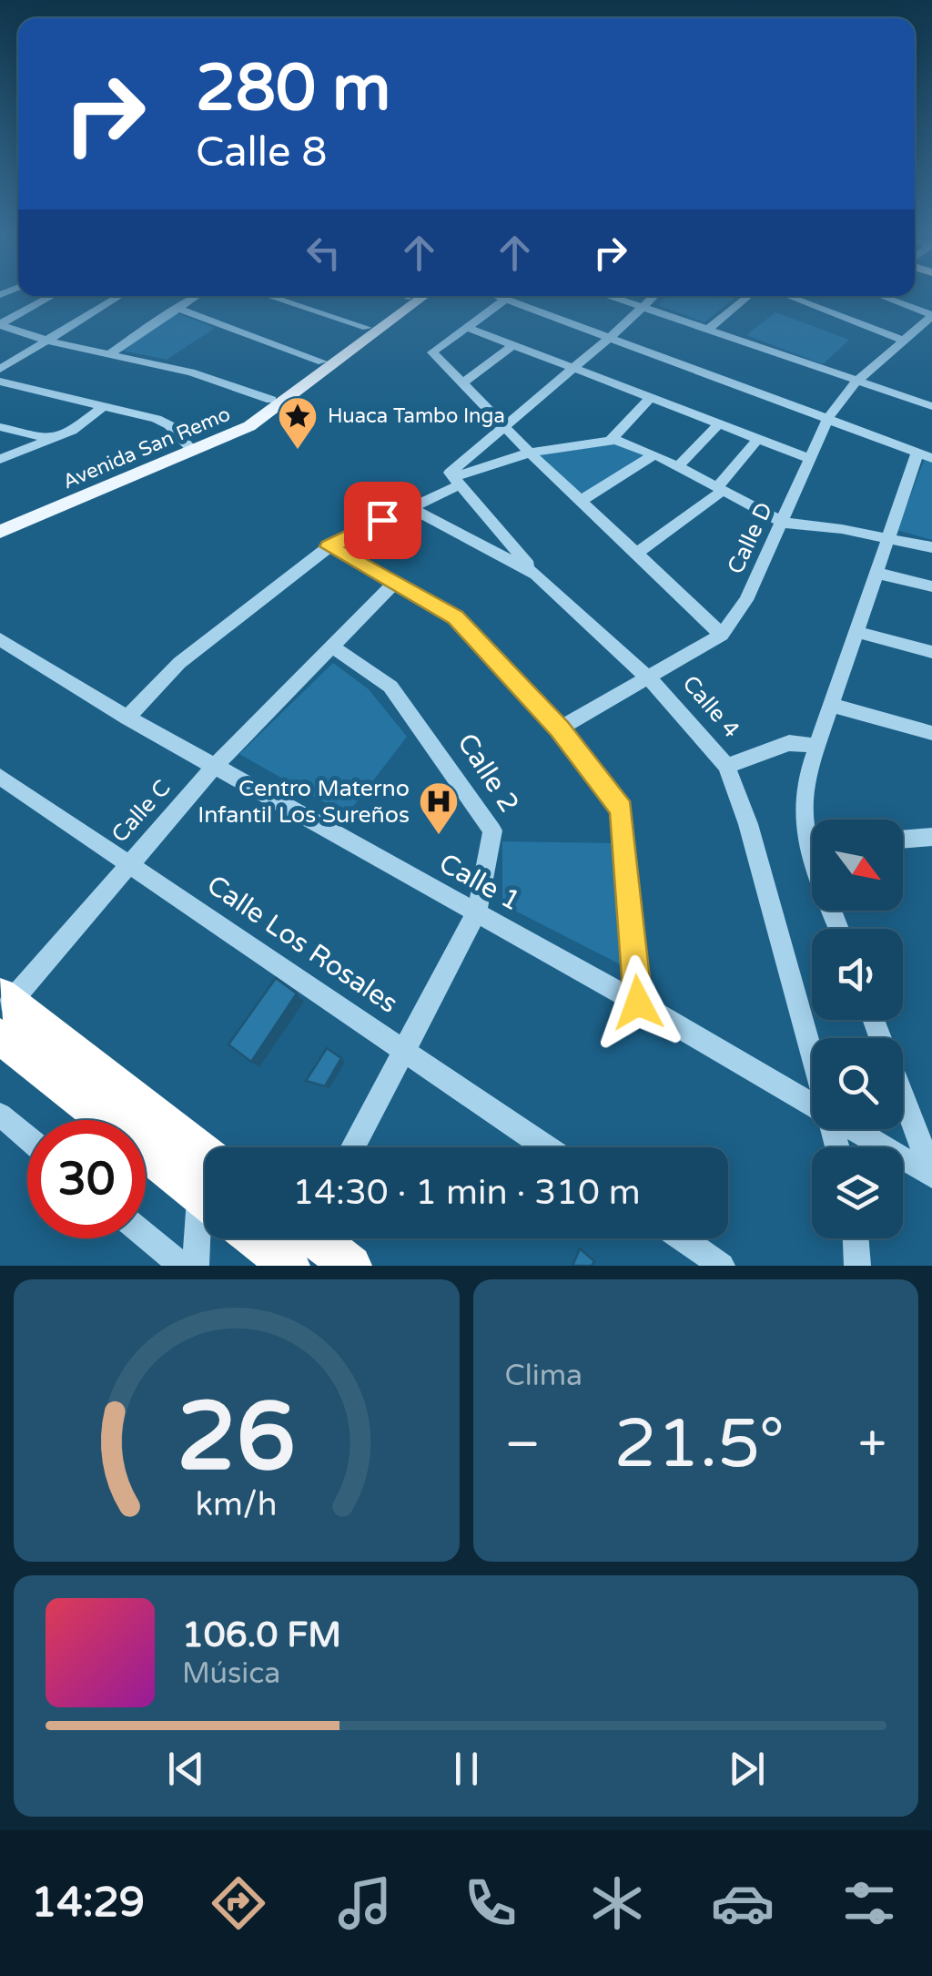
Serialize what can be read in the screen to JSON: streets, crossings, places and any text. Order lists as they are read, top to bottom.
{
  "streets": {
    "main road": ["Avenida San Remo"],
    "street": [
      "Calle D",
      "Calle 4",
      "Calle 2",
      "Calle C",
      "Calle 1",
      "Calle Los Rosales"
    ]
  },
  "crossings": [
    ["Calle D", "Calle 4"],
    ["Calle 2", "Calle C"],
    ["Calle 2", "Calle 1"],
    ["Calle 2", "Calle Los Rosales"],
    ["Calle C", "Calle 1"],
    ["Calle C", "Calle Los Rosales"]
  ],
  "places": {
    "place": ["Huaca Tambo Inga"],
    "hospital": ["Centro Materno Infantil Los Sureños"]
  },
  "north": "bottom right",
  "page": {
    "turn": ["280 m", "Calle 8"],
    "limit": "30",
    "trip": "14:30 · 1 min · 310 m",
    "tile": "Clima",
    "heat": ["−", "21.5°", "+"],
    "song": ["106.0 FM", "Música"],
    "tabs": "14:29",
    "gauge": ["26", "km/h"]
  }
}
